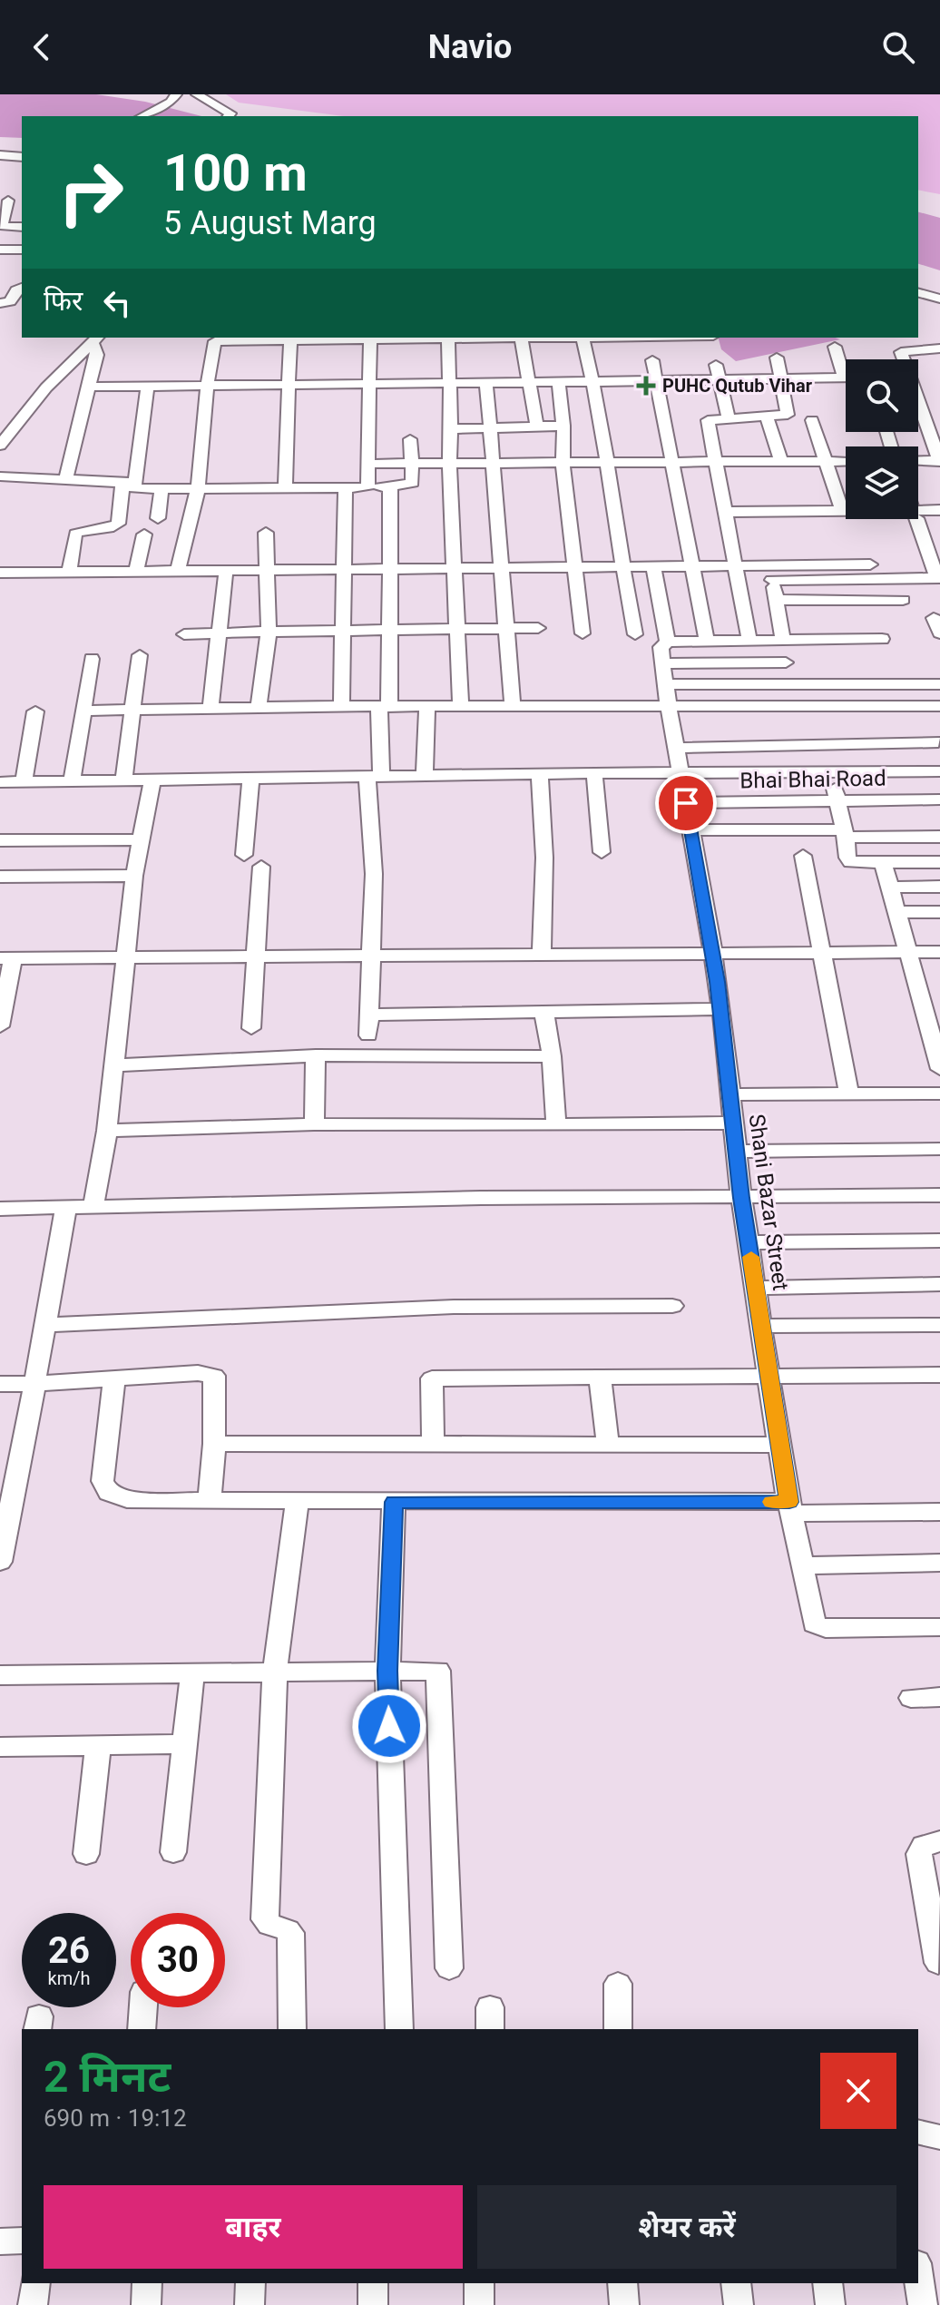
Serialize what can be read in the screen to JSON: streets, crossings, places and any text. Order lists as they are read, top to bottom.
{
  "streets": {
    "street": ["Bhai Bhai Road", "Shani Bazar Street"]
  },
  "crossings": [
    ["Bhai Bhai Road", "Shani Bazar Street"]
  ],
  "places": {
    "health": ["PUHC Qutub Vihar"]
  },
  "page": {
    "header": "Navio",
    "turn": ["100 m", "5 August Marg"],
    "then": "फिर",
    "speed": "26 km/h",
    "limit": "30",
    "heading": ["2 मिनट", "690 m · 19:12"],
    "buttons": ["बाहर", "शेयर करें"]
  }
}
